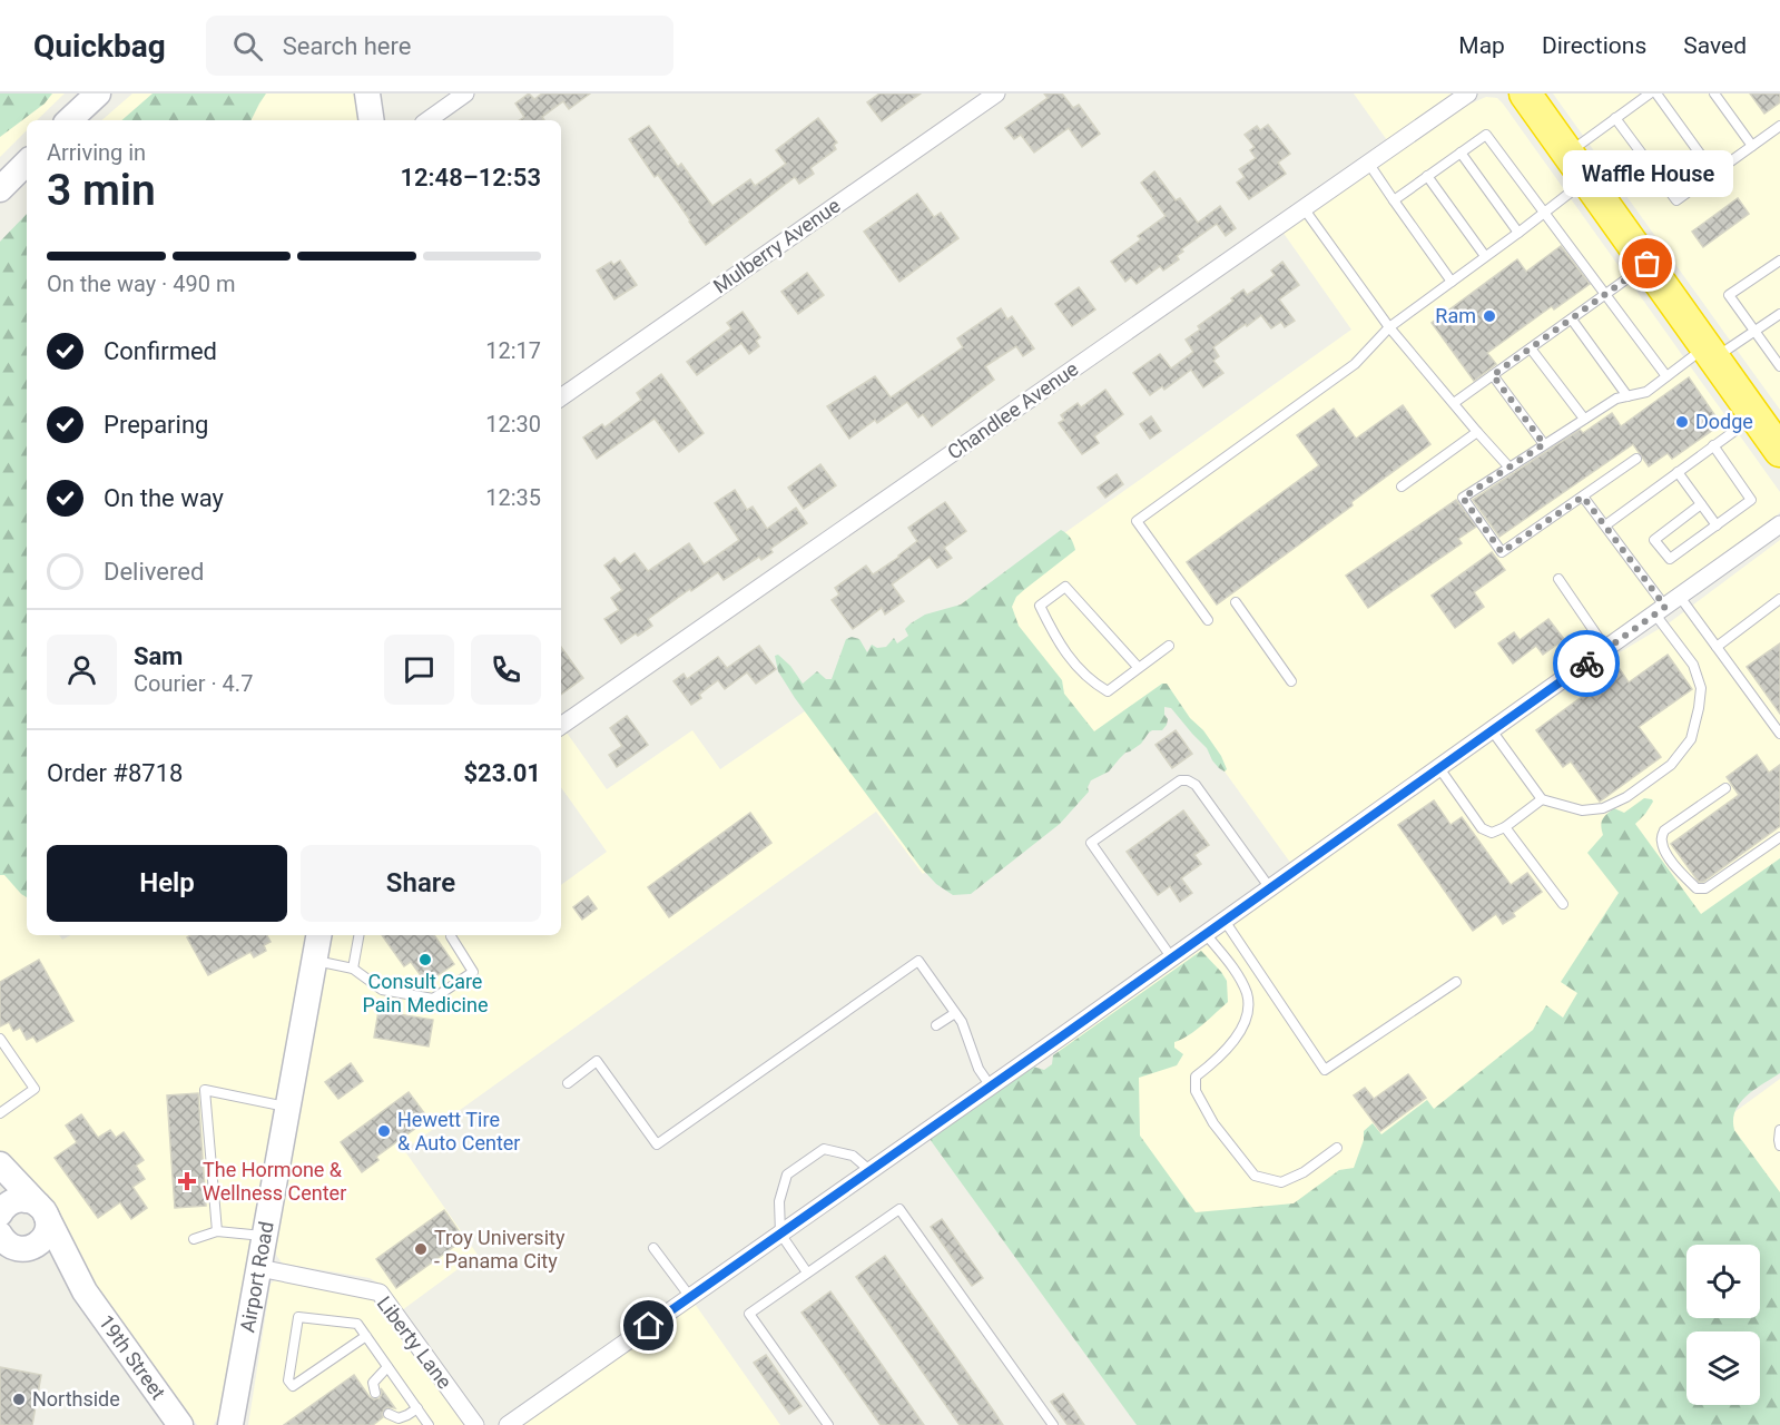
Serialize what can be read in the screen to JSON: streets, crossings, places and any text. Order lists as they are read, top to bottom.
{
  "streets": {
    "main road": ["Airport Road", "19th Street"],
    "street": ["Mulberry Avenue", "Chandlee Avenue", "Liberty Lane"]
  },
  "crossings": [
    ["Airport Road", "Liberty Lane"]
  ],
  "places": {
    "other": [
      "Waffle House",
      "Ram",
      "Dodge",
      "Consult Care Pain Medicine",
      "Hewett Tire & Auto Center",
      "Troy University - Panama City",
      "Northside"
    ],
    "health": ["The Hormone & Wellness Center"]
  },
  "page": {
    "header": "Quickbag",
    "search": "Search here",
    "nav": ["Map", "Directions", "Saved"],
    "heading": ["3 min", "Arriving in", "12:48–12:53"],
    "panel": [
      "Sam",
      "Courier · 4.7",
      "Order #8718",
      "$23.01"
    ],
    "bubble": "Waffle House",
    "bar": "On the way · 490 m",
    "list": [
      ["Confirmed", "12:17"],
      ["Preparing", "12:30"],
      ["On the way", "12:35"],
      "Delivered"
    ],
    "buttons": ["Help", "Share"]
  }
}
